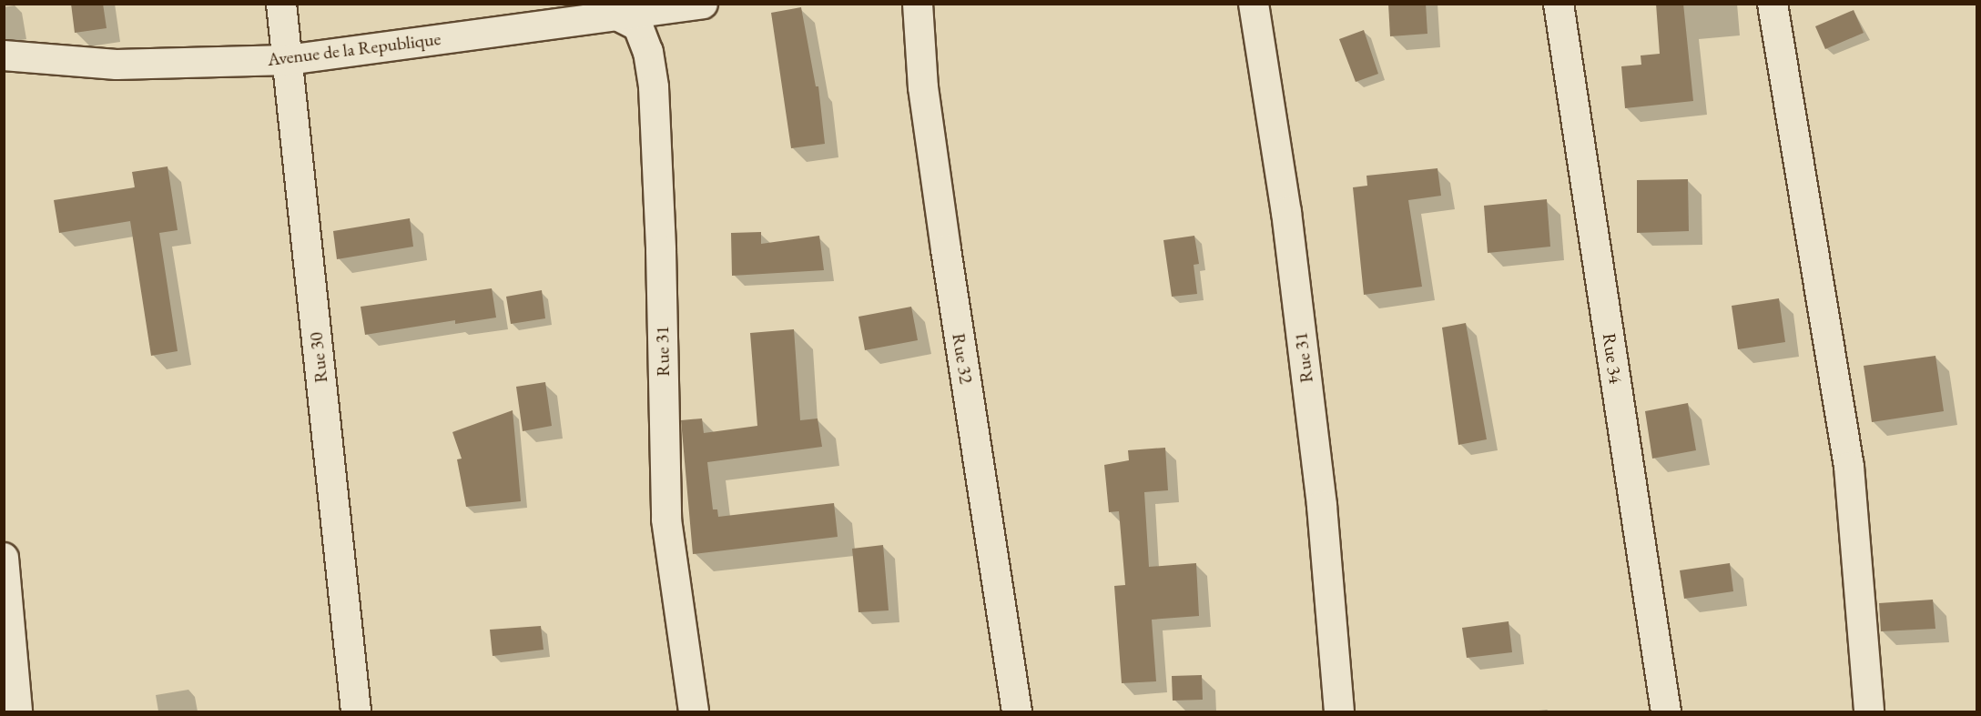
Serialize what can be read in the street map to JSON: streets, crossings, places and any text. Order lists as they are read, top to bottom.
{
  "streets": {
    "street": [
      "Avenue de la Republique",
      "Rue 31",
      "Rue 30",
      "Rue 32",
      "Rue 34"
    ]
  },
  "crossings": [
    ["Avenue de la Republique", "Rue 31"],
    ["Avenue de la Republique", "Rue 30"]
  ]
}
